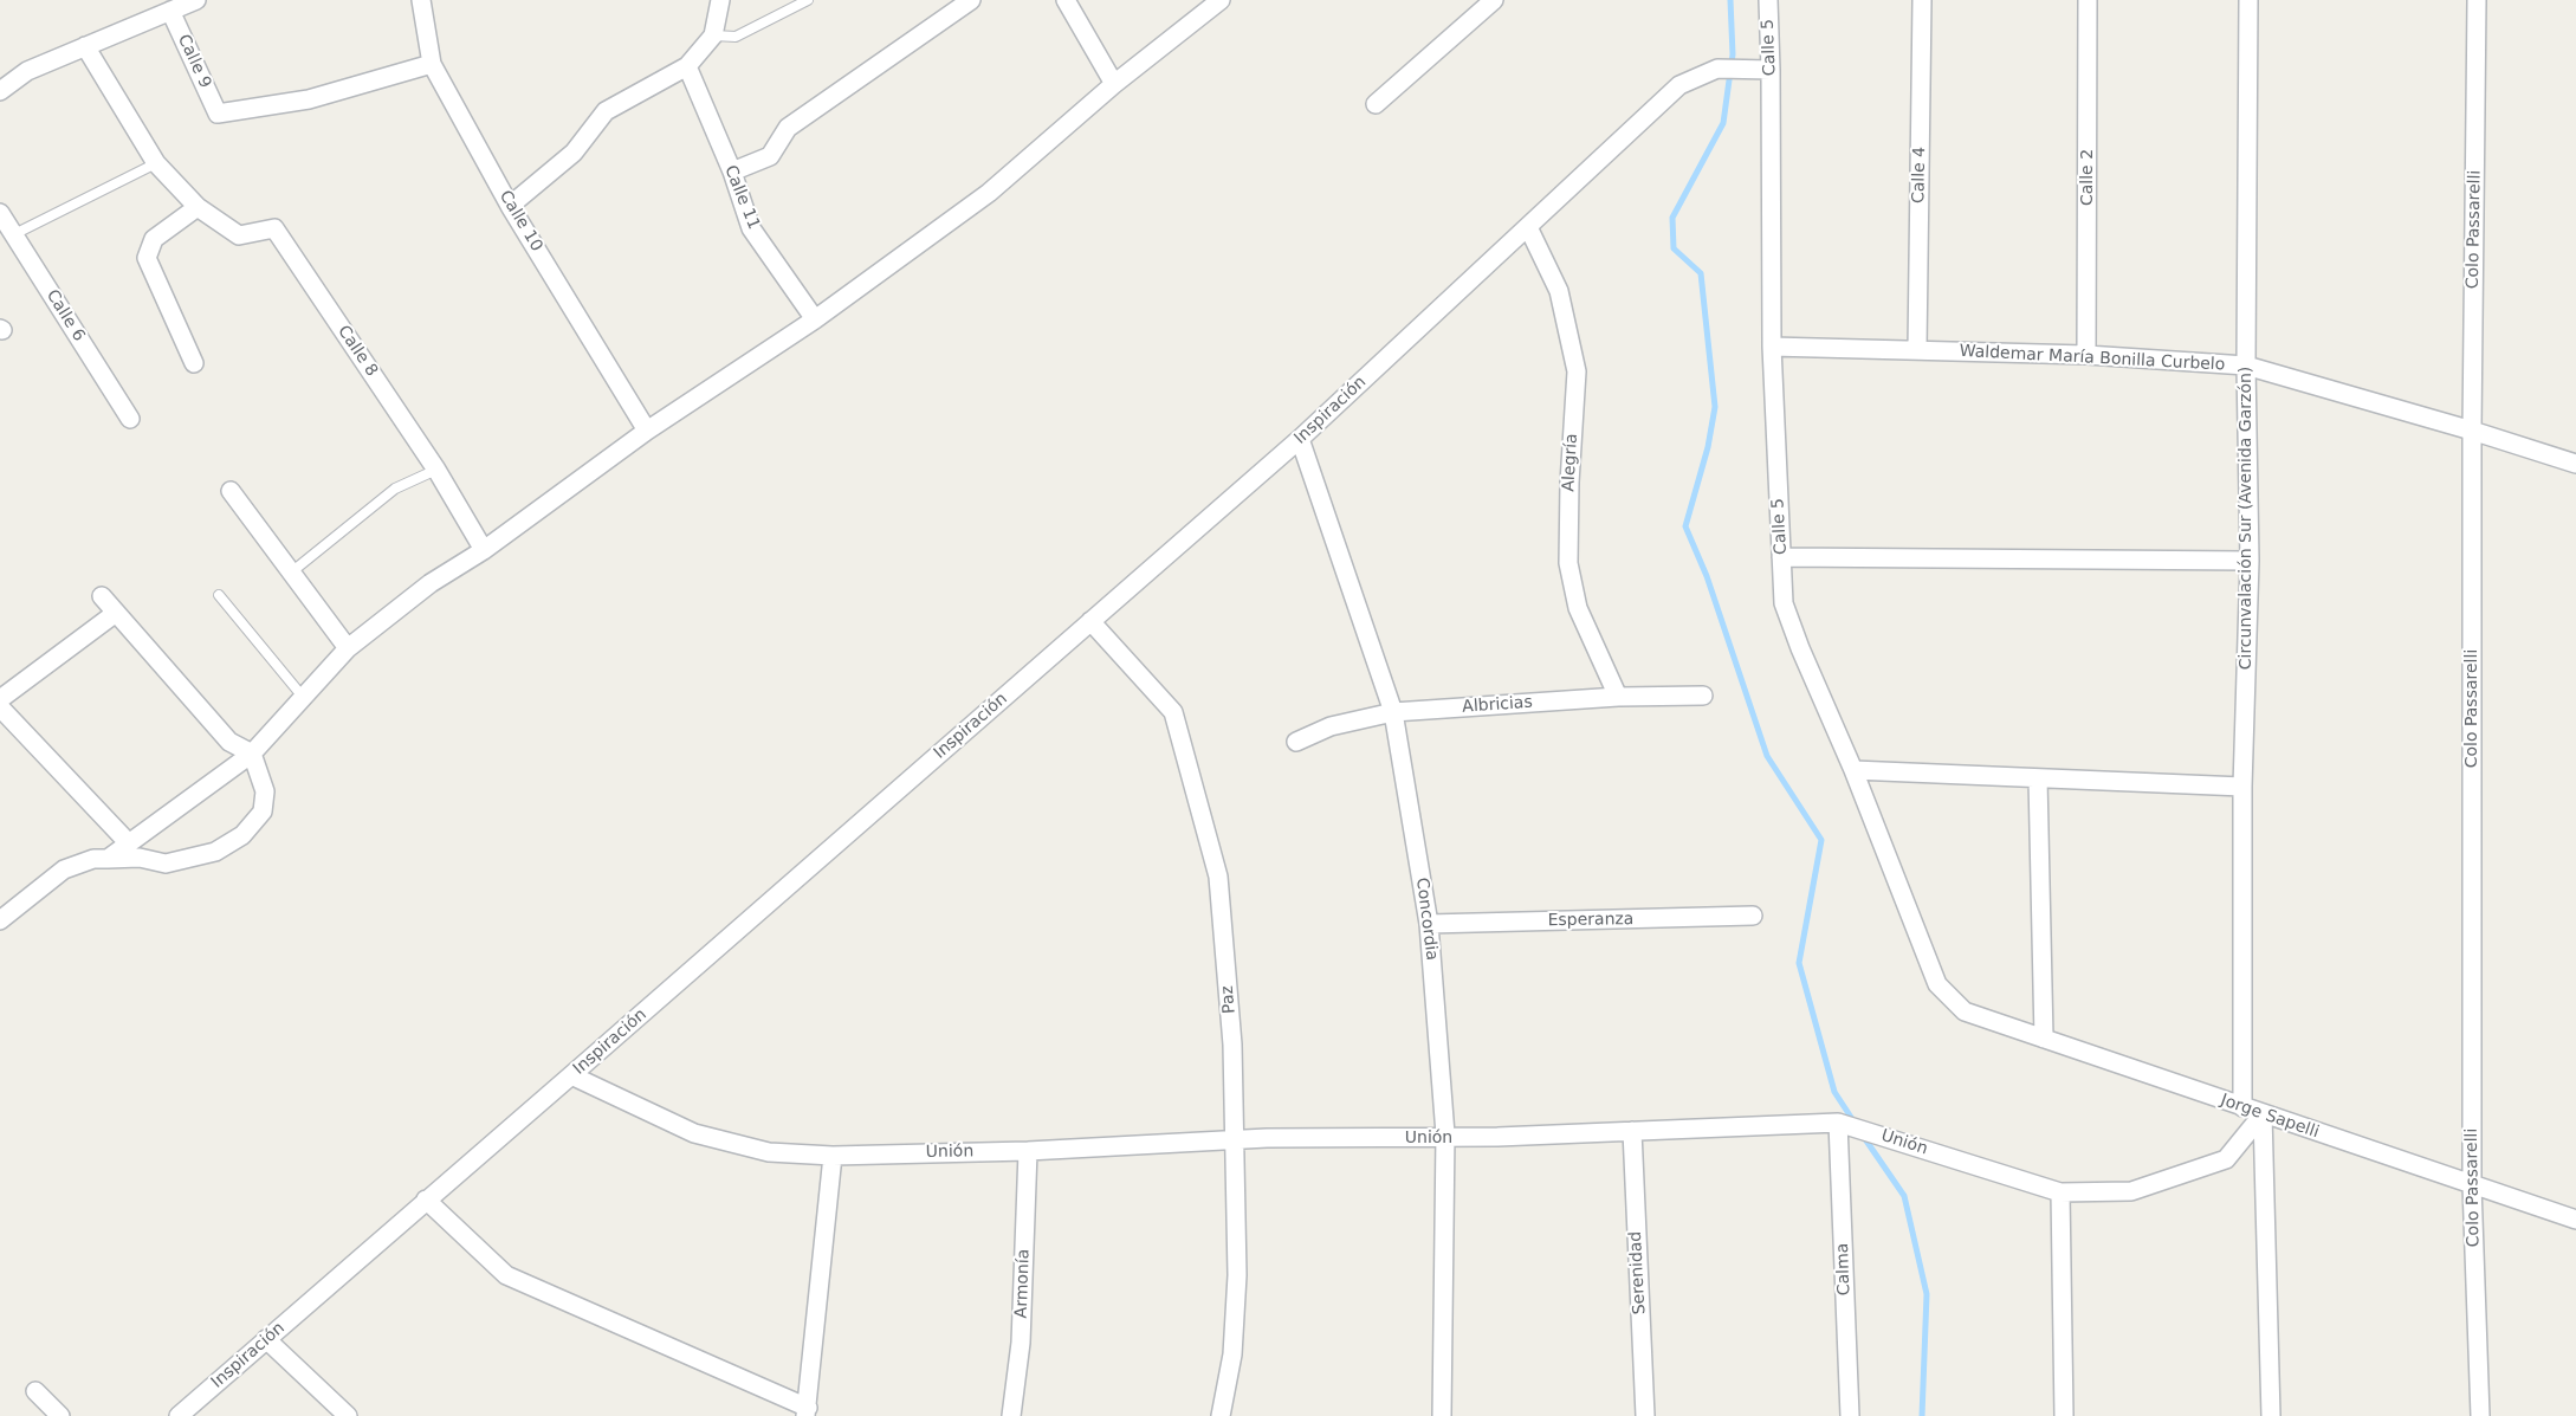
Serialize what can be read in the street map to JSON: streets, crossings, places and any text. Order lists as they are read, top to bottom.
{
  "streets": {
    "street": [
      "Calle 5",
      "Calle 9",
      "Calle 4",
      "Calle 2",
      "Calle 11",
      "Calle 10",
      "Colo Passarelli",
      "Calle 6",
      "Calle 8",
      "Waldemar María Bonilla Curbelo",
      "Inspiración",
      "Alegría",
      "Circunvalación Sur (Avenida Garzón)",
      "Albricias",
      "Concordia",
      "Esperanza",
      "Paz",
      "Jorge Sapelli",
      "Unión",
      "Calma",
      "Serenidad",
      "Armonía"
    ]
  },
  "crossings": [
    ["Calle 5", "Waldemar María Bonilla Curbelo"],
    ["Calle 5", "Inspiración"],
    ["Calle 5", "Jorge Sapelli"],
    ["Calle 9", "Calle 10"],
    ["Calle 4", "Waldemar María Bonilla Curbelo"],
    ["Calle 2", "Waldemar María Bonilla Curbelo"],
    ["Colo Passarelli", "Waldemar María Bonilla Curbelo"],
    ["Colo Passarelli", "Jorge Sapelli"],
    ["Waldemar María Bonilla Curbelo", "Circunvalación Sur (Avenida Garzón)"],
    ["Inspiración", "Alegría"],
    ["Inspiración", "Concordia"],
    ["Inspiración", "Paz"],
    ["Inspiración", "Unión"],
    ["Alegría", "Albricias"],
    ["Circunvalación Sur (Avenida Garzón)", "Jorge Sapelli"],
    ["Albricias", "Concordia"],
    ["Concordia", "Esperanza"],
    ["Concordia", "Unión"],
    ["Paz", "Unión"],
    ["Jorge Sapelli", "Unión"],
    ["Unión", "Calma"],
    ["Unión", "Serenidad"],
    ["Unión", "Armonía"]
  ]
}
